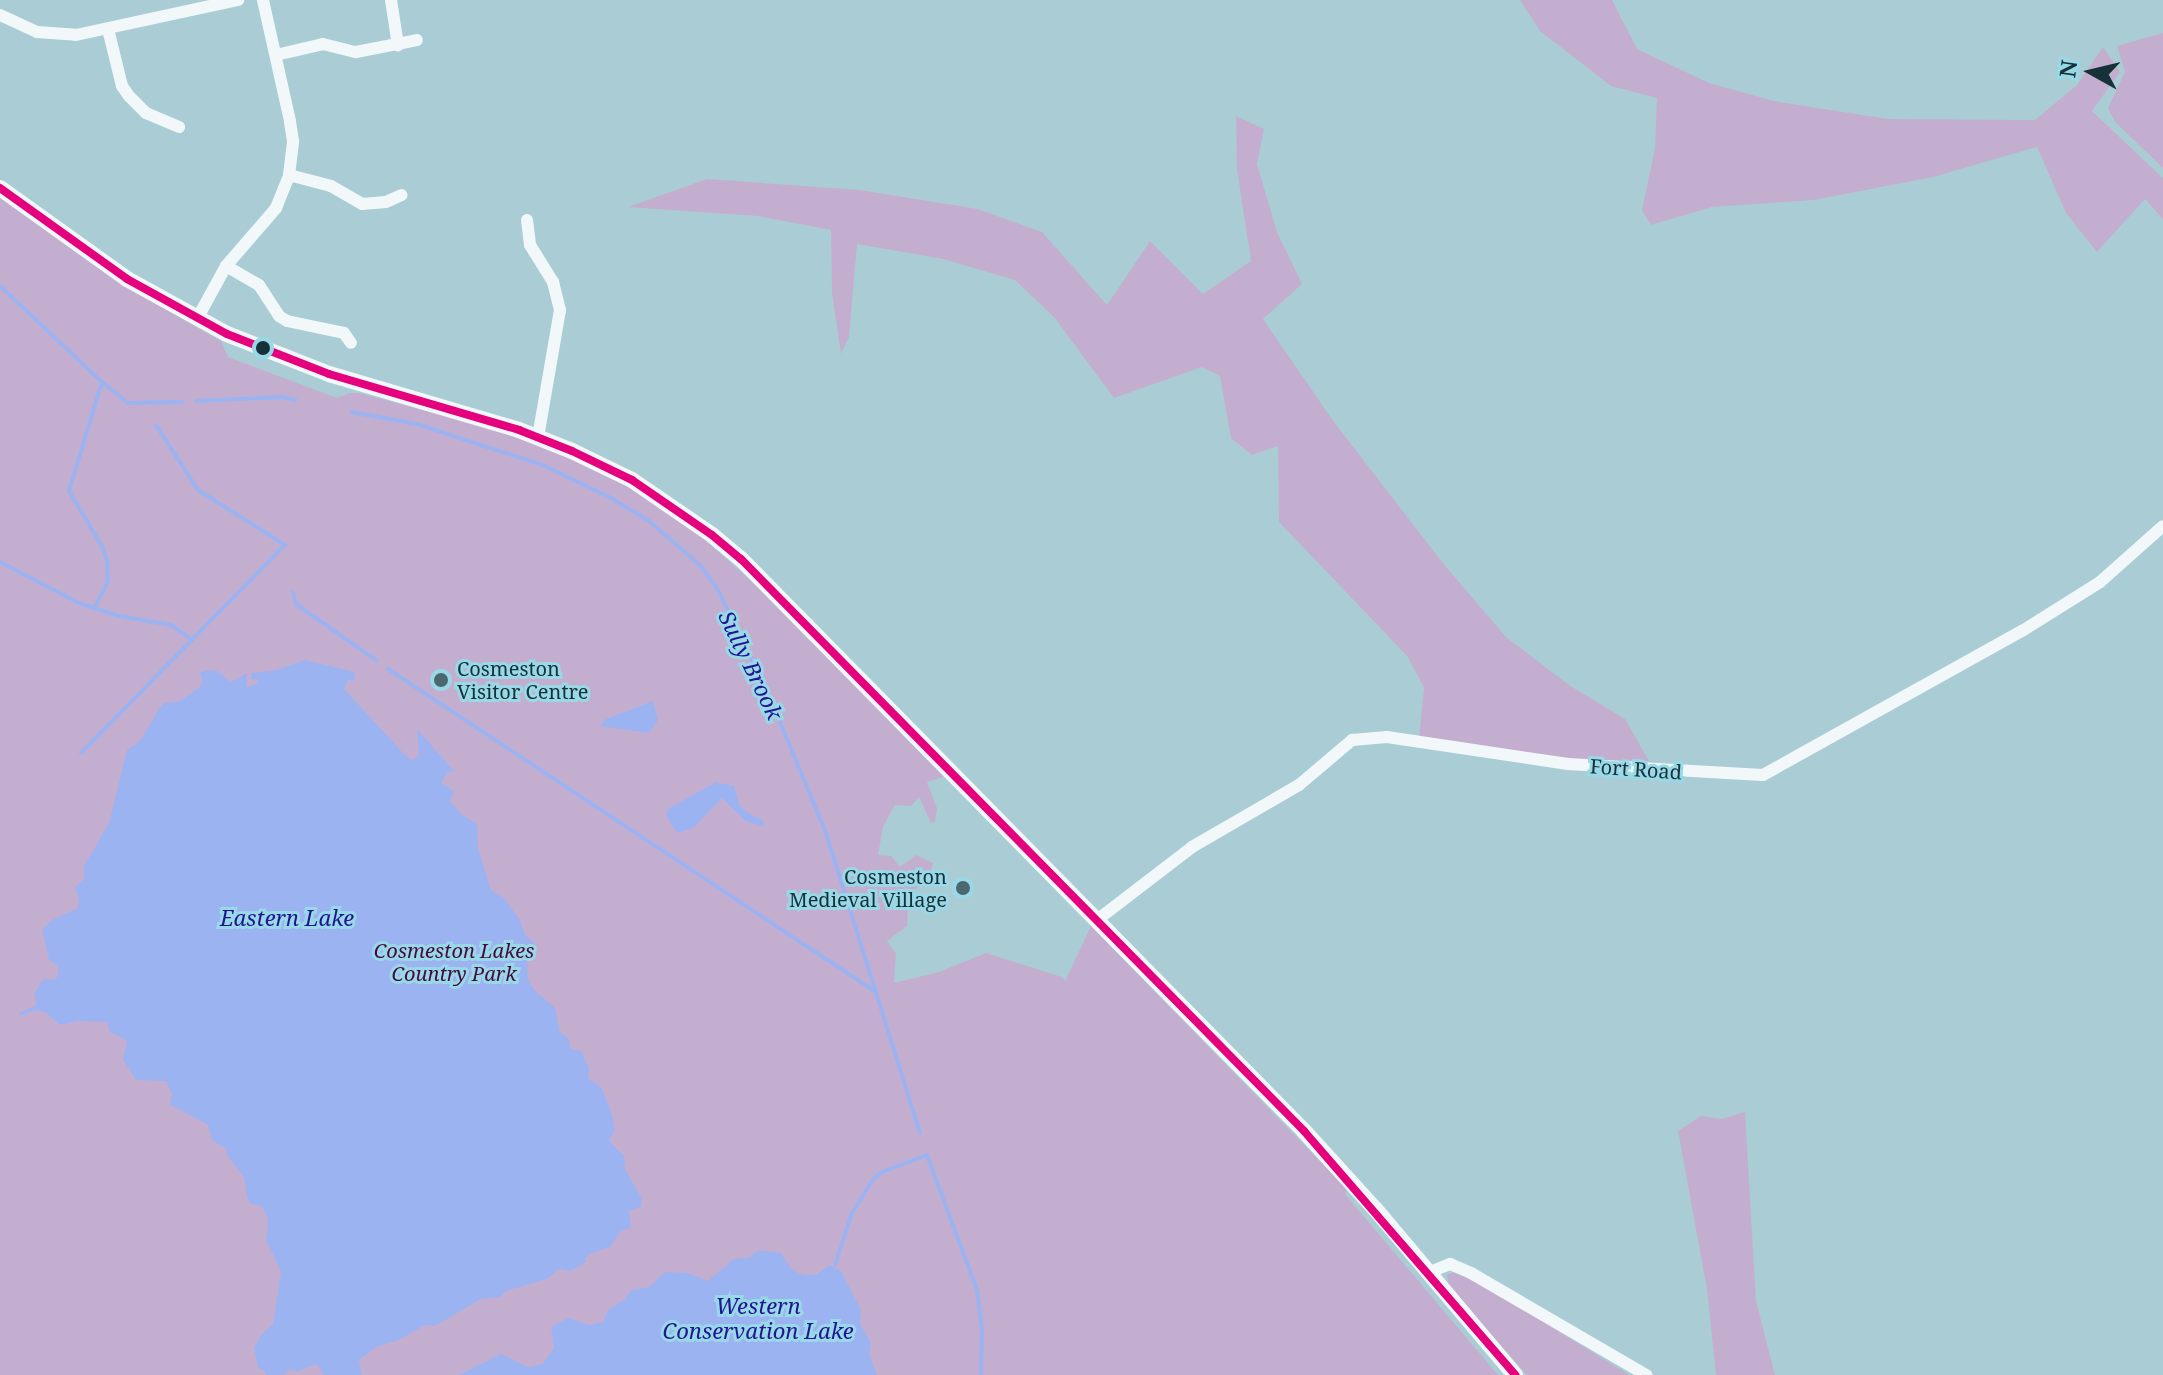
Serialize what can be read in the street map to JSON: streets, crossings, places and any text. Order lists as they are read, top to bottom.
{
  "streets": {
    "street": ["Fort Road"]
  },
  "water": ["Sully Brook", "Eastern Lake", "Western Conservation Lake"],
  "parks": ["Cosmeston Lakes Country Park"],
  "places": ["Cosmeston Visitor Centre", "Cosmeston Medieval Village"],
  "north": "left"
}
